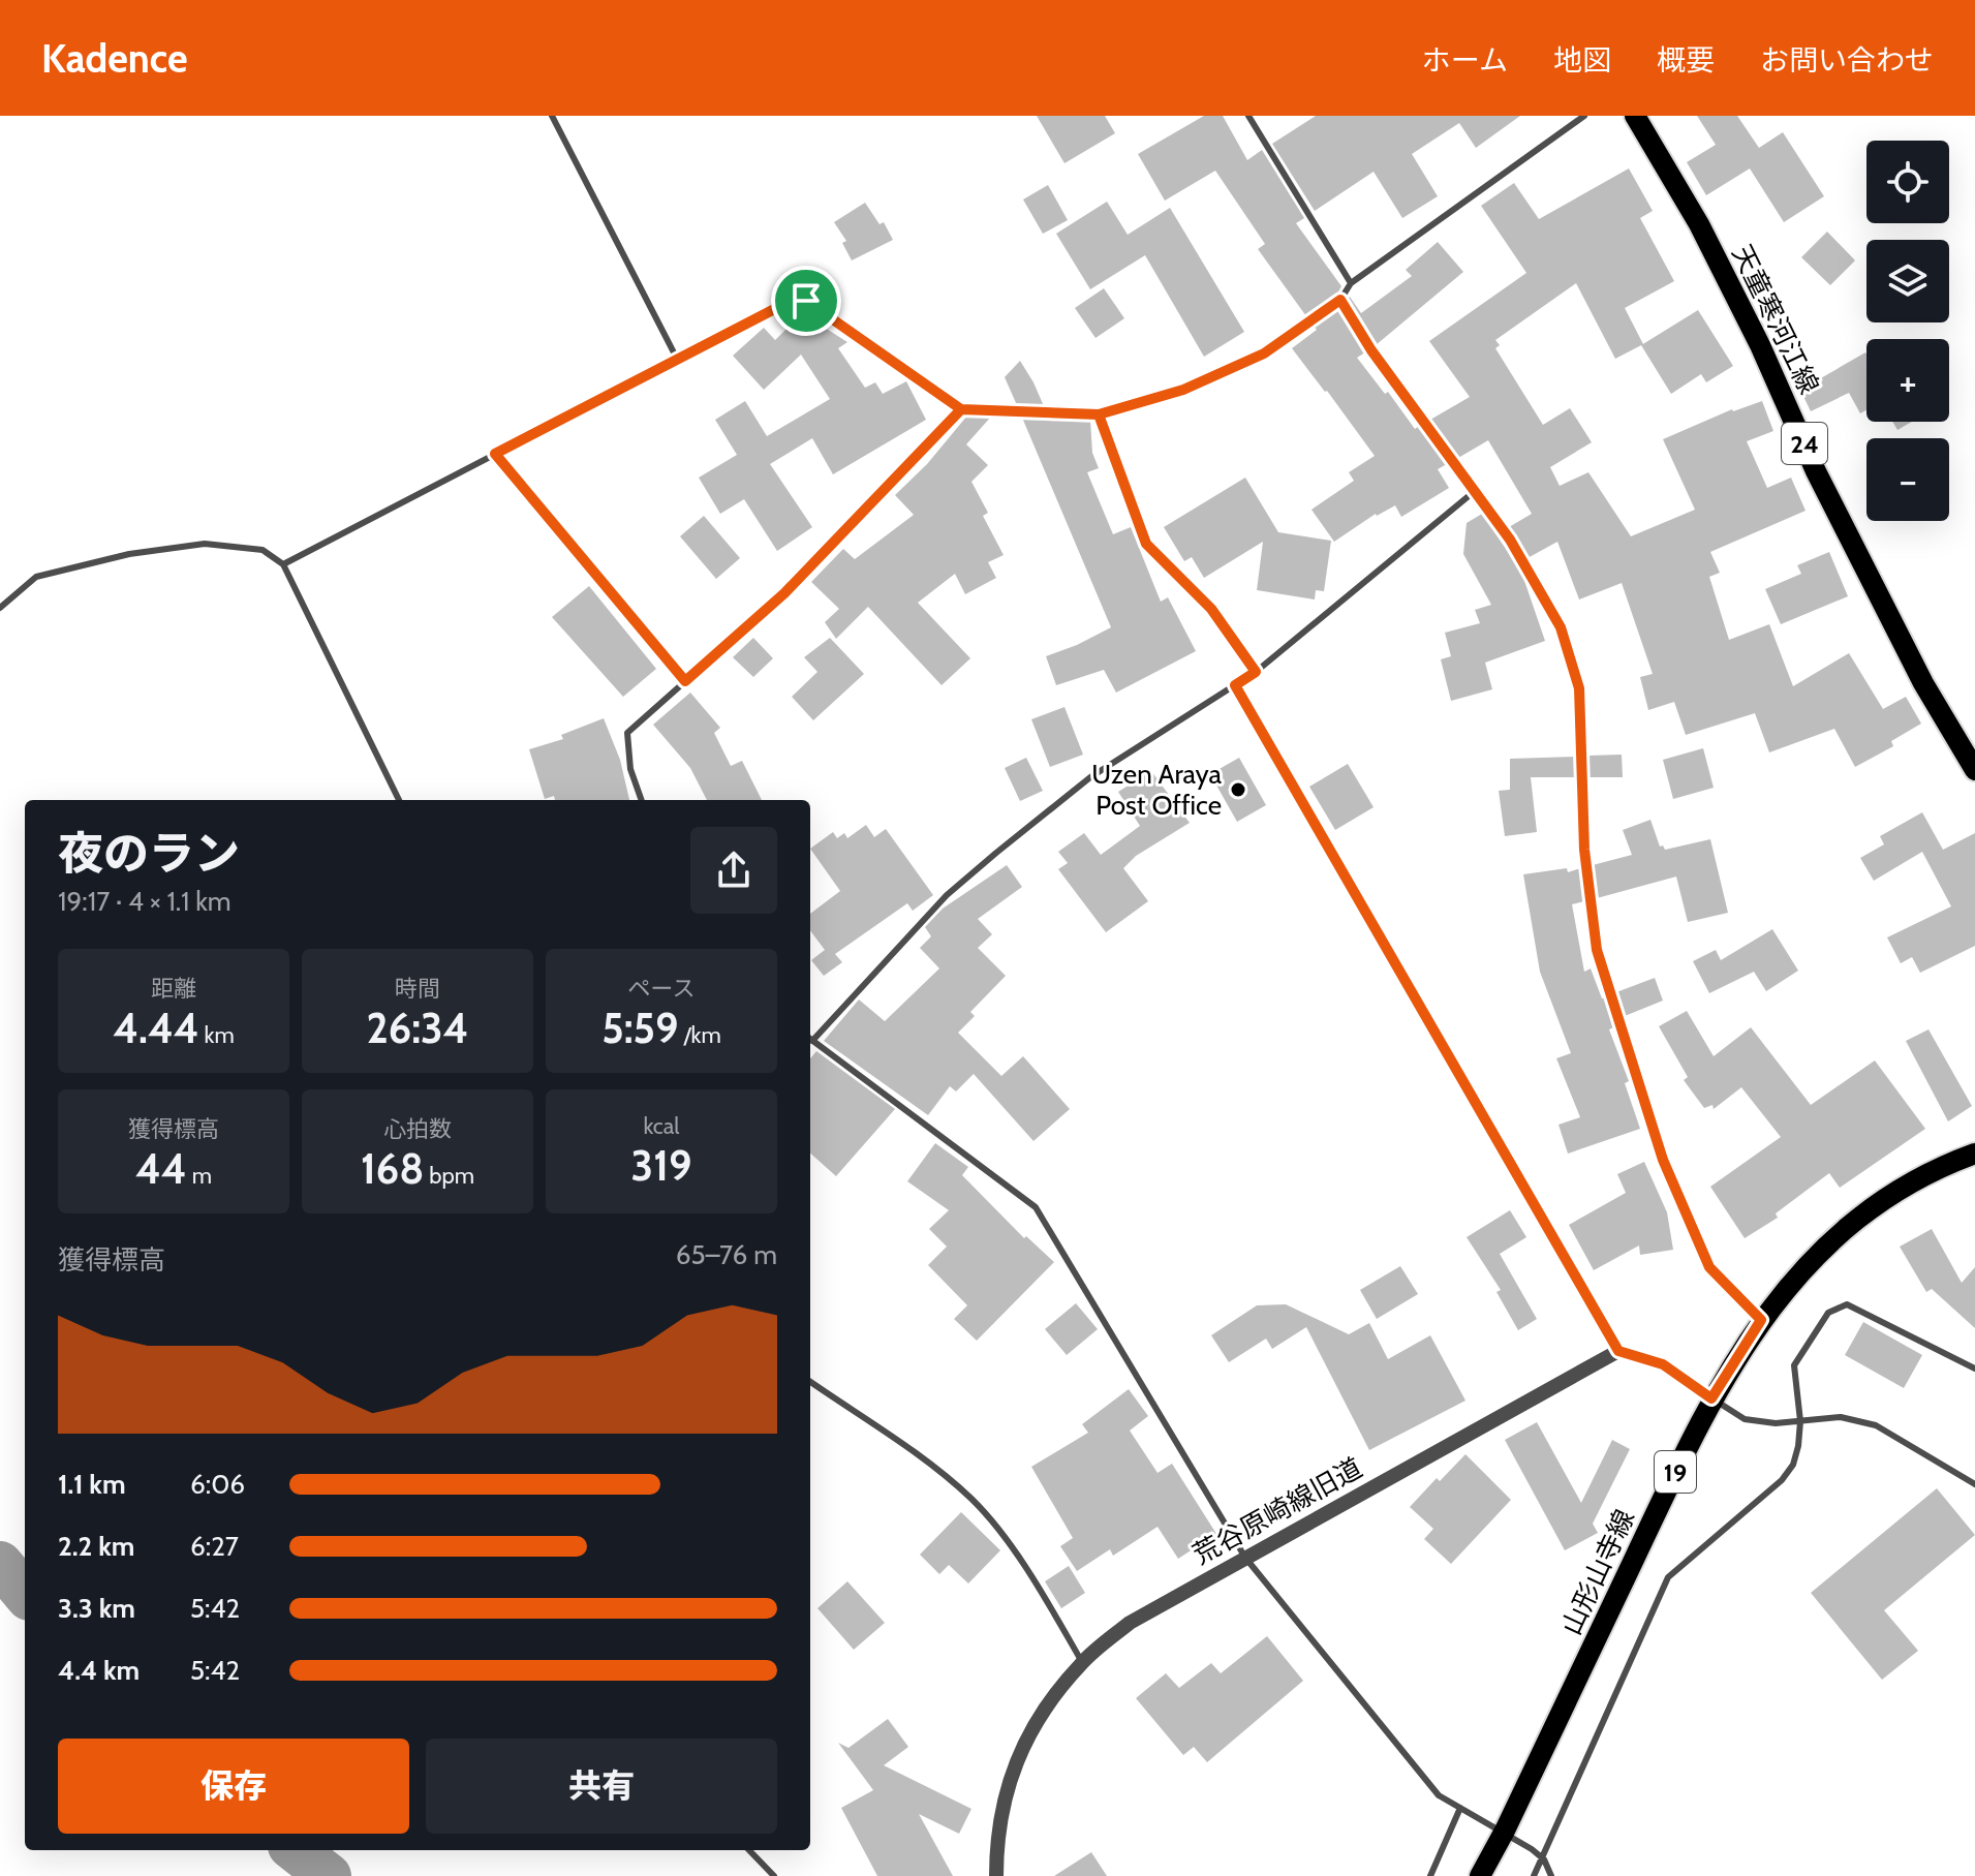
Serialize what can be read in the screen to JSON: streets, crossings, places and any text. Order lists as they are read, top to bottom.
{
  "streets": {
    "main road": [
      "天童寒河江線",
      "24",
      "19",
      "山形山寺線"
    ],
    "street": ["荒谷原崎線旧道"]
  },
  "places": ["Uzen Araya Post Office"],
  "page": {
    "header": "Kadence",
    "nav": [
      "ホーム",
      "地図",
      "概要",
      "お問い合わせ"
    ],
    "map_buttons": ["+", "−"],
    "heading": ["夜のラン", "19:17 · 4 × 1.1 km"],
    "stats": [
      ["距離", "4.44 km"],
      ["時間", "26:34"],
      ["ペース", "5:59 /km"],
      ["獲得標高", "44 m"],
      ["心拍数", "168 bpm"],
      ["kcal", "319"]
    ],
    "chart": ["獲得標高", "65–76 m"],
    "list": [
      {
        "name": "1.1 km",
        "note": "6:06"
      },
      {
        "name": "2.2 km",
        "note": "6:27"
      },
      {
        "name": "3.3 km",
        "note": "5:42"
      },
      {
        "name": "4.4 km",
        "note": "5:42"
      }
    ],
    "buttons": ["保存", "共有"]
  }
}
